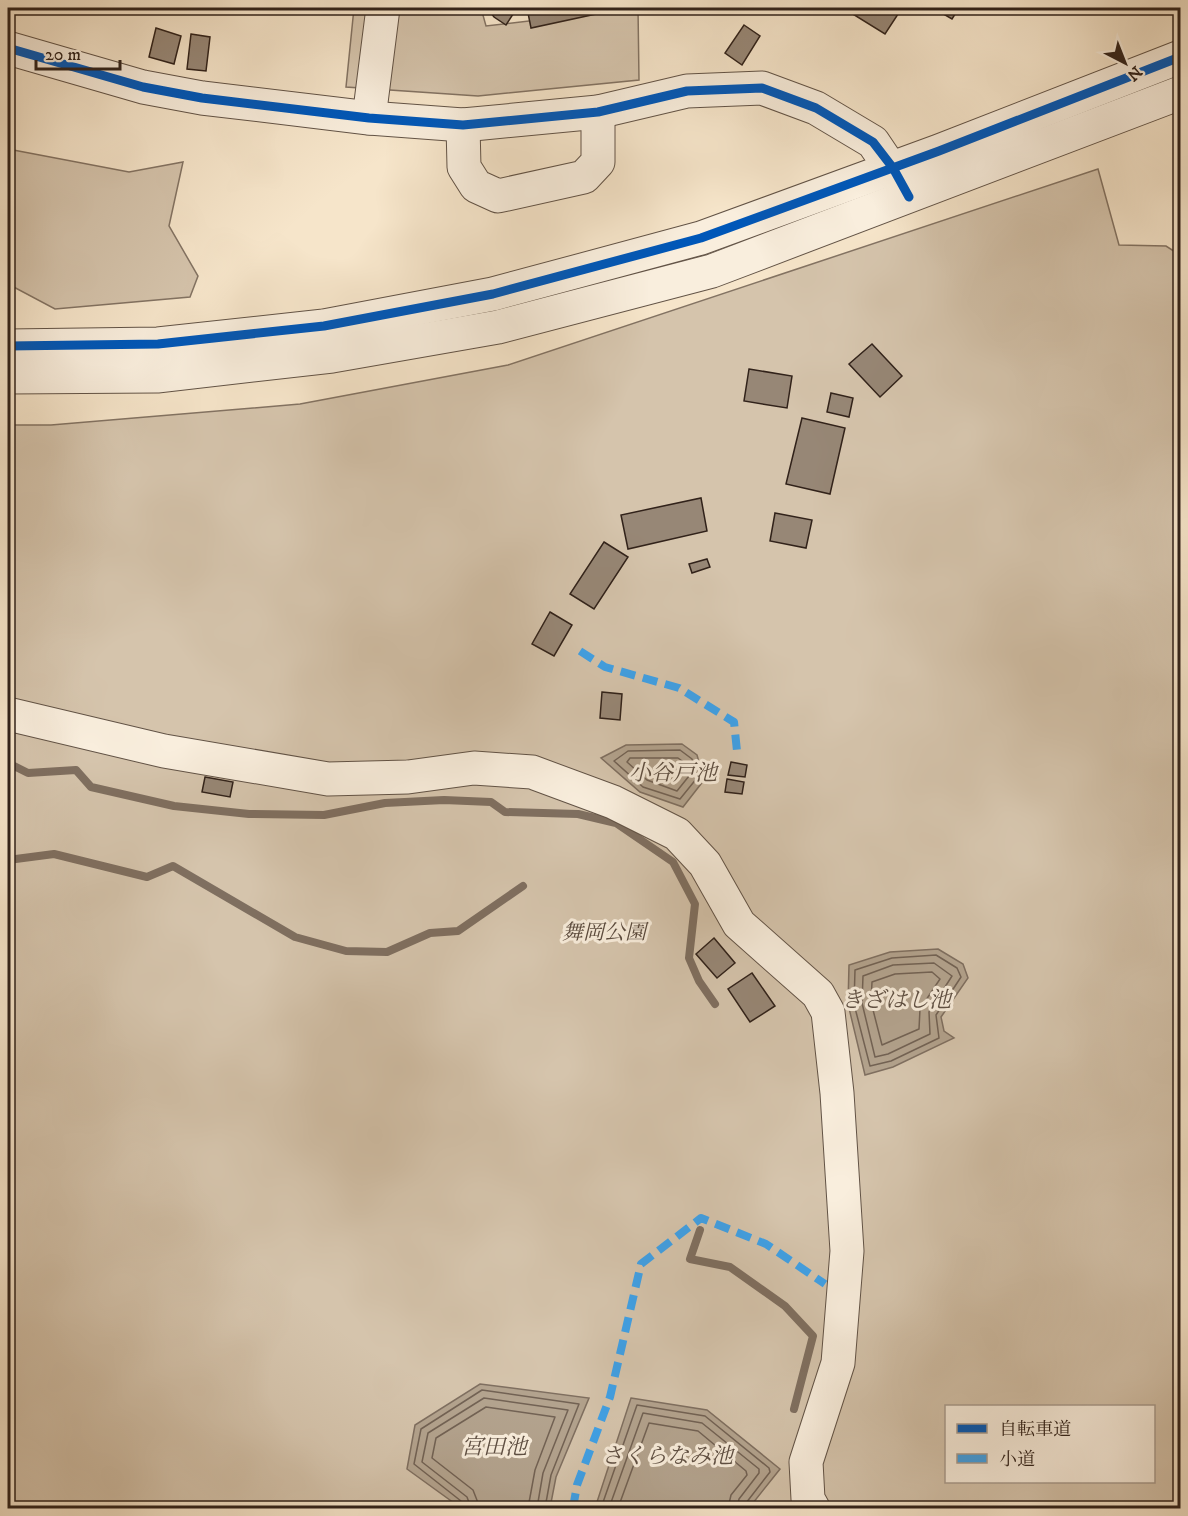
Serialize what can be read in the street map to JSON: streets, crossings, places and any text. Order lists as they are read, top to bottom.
{
  "water": [
    "小谷戸池",
    "きざはし池",
    "宮田池",
    "さくらなみ池"
  ],
  "parks": ["舞岡公園"],
  "legend": ["自転車道", "小道"],
  "scale_bar": "20 m",
  "north": "bottom right"
}
